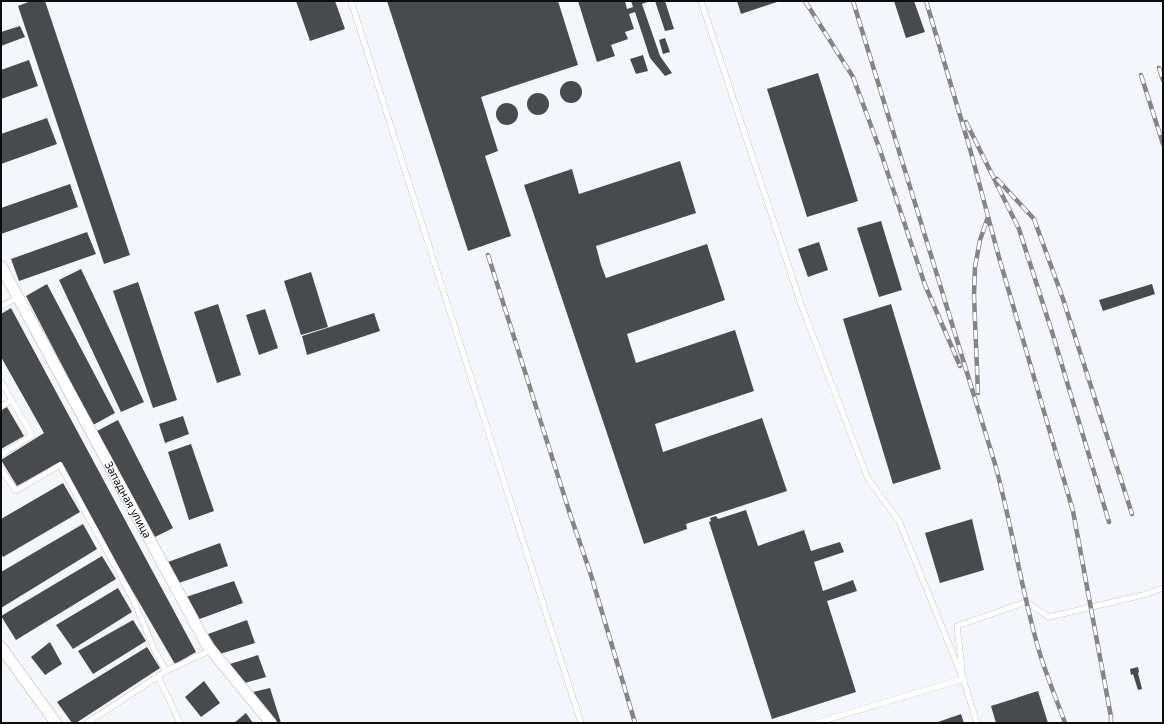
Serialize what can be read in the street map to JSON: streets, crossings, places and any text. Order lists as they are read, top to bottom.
{
  "streets": {
    "street": ["Западная улица"]
  }
}
